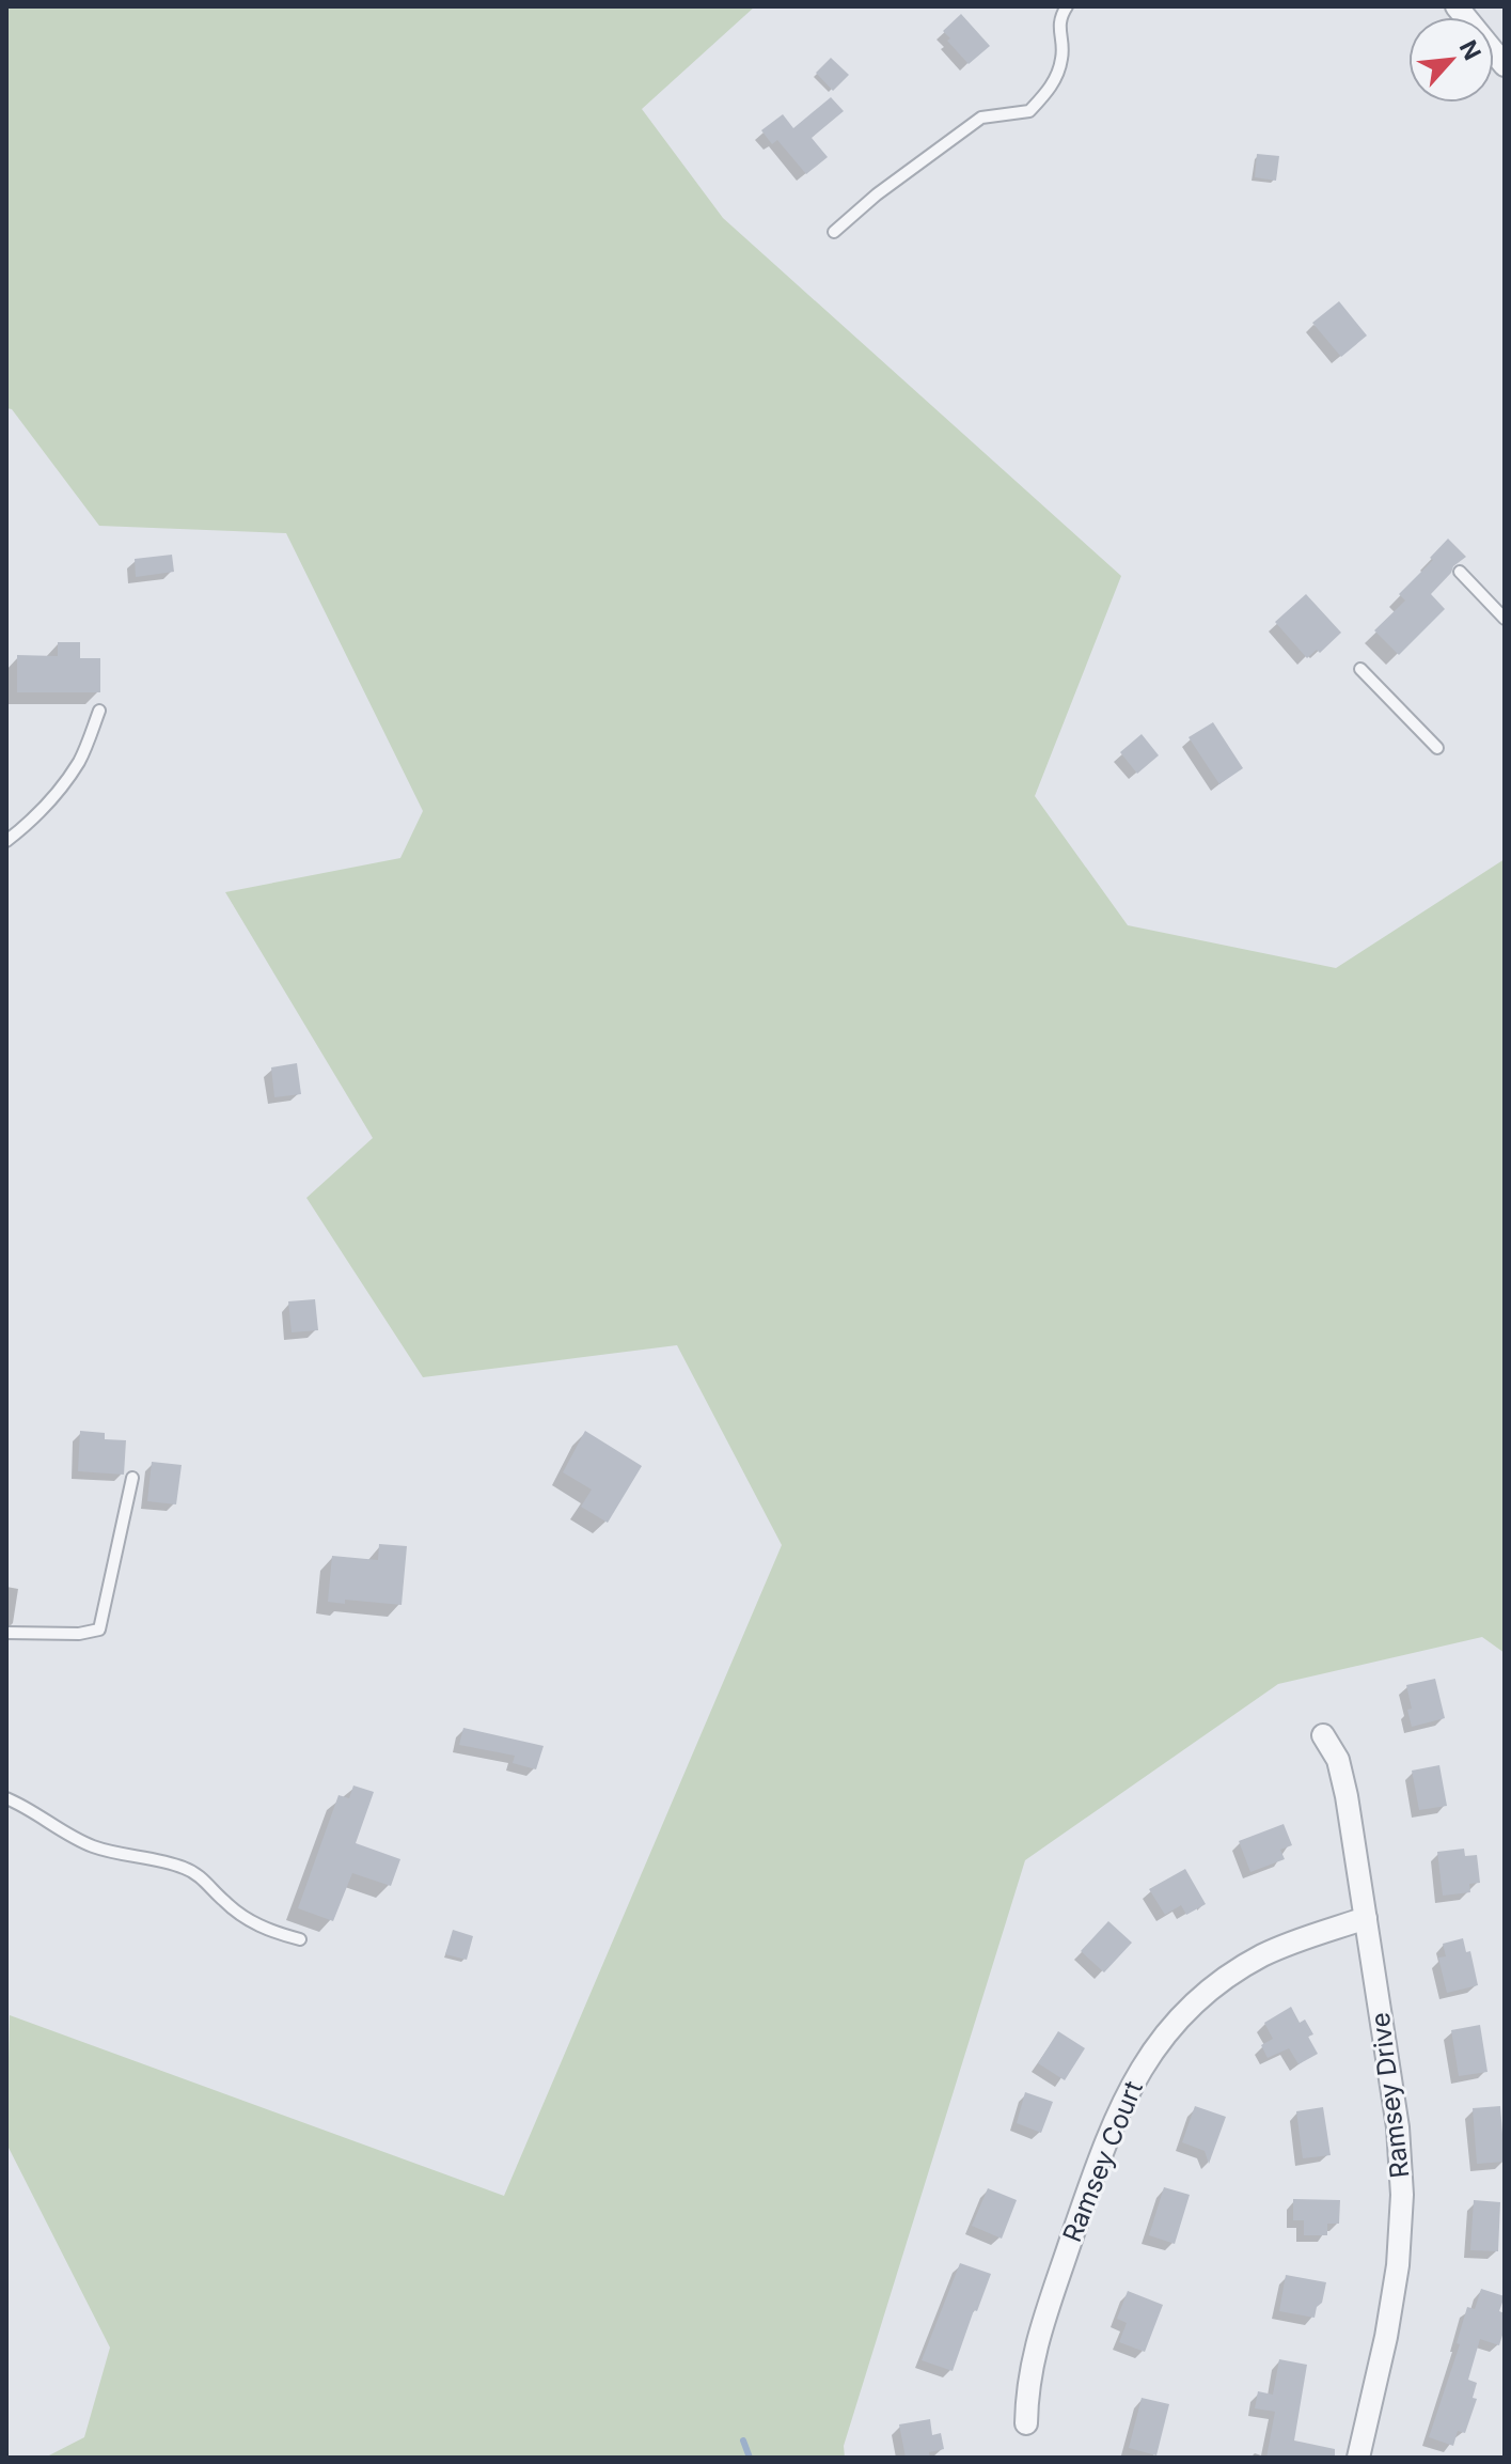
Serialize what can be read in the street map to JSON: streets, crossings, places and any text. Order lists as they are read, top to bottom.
{
  "streets": {
    "street": ["Ramsey Drive", "Ramsey Court"]
  },
  "crossings": [
    ["Ramsey Drive", "Ramsey Court"]
  ],
  "north": "top right"
}
